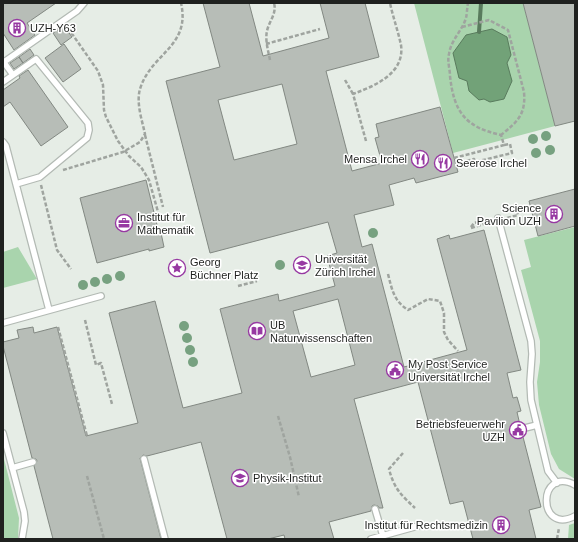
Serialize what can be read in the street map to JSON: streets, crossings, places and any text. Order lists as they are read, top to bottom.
{
  "places": {
    "building": ["UZH-Y63", "Science Pavilion UZH", "Institut für Rechtsmedizin"],
    "restaurant": ["Mensa Irchel", "Seerose Irchel"],
    "office": ["Institut für Mathematik"],
    "school or university": ["Universität Zürich Irchel", "Physik-Institut"],
    "place": ["Georg Büchner Platz"],
    "library": ["UB Naturwissenschaften"],
    "public building": ["My Post Service Universität Irchel", "Betriebsfeuerwehr UZH"]
  }
}
